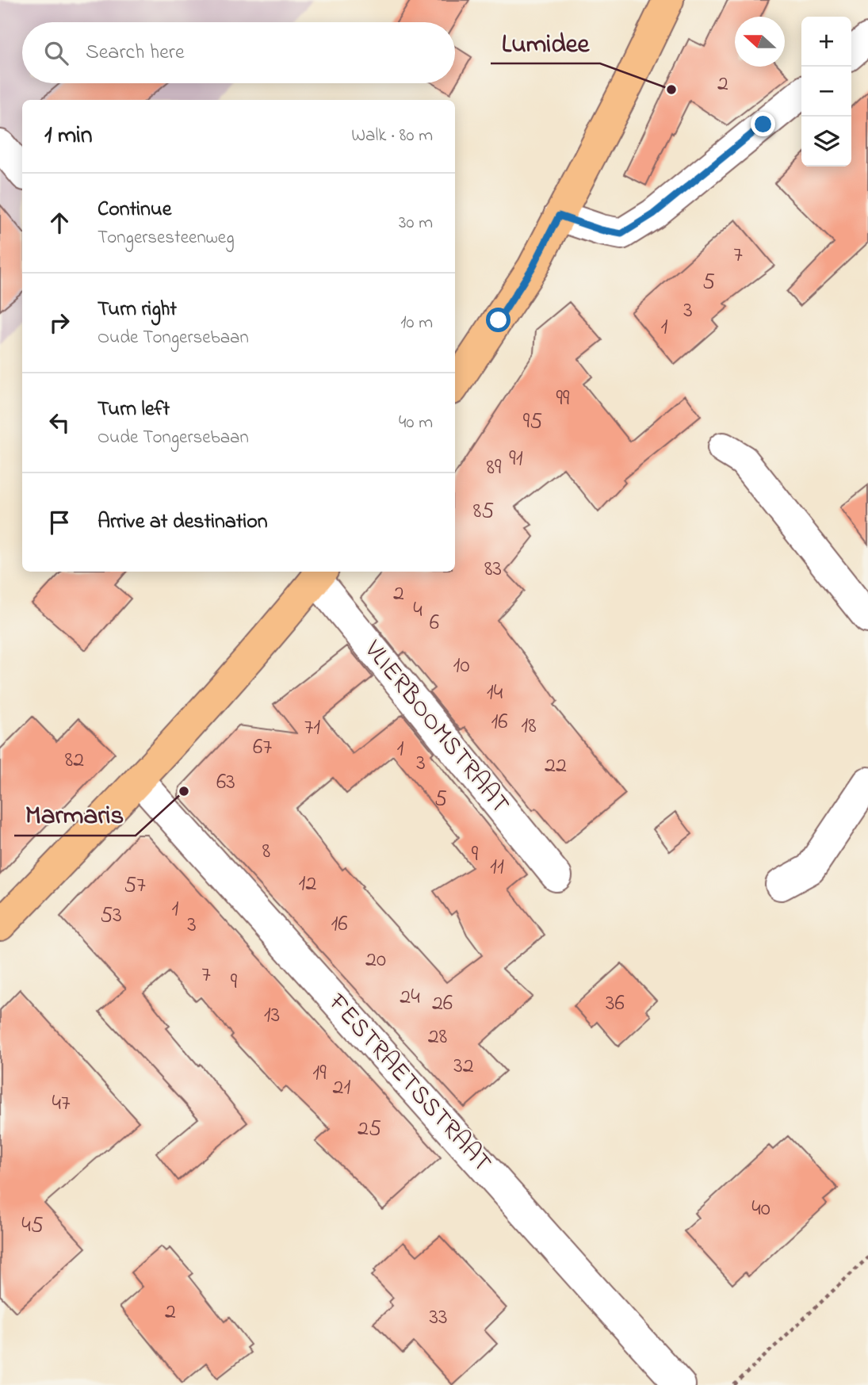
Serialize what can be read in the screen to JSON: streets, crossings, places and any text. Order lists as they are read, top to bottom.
{
  "streets": {
    "street": ["VLIERBOOMSTRAAT", "FESTRAETSSTRAAT"]
  },
  "places": ["Lumidee", "Marmaris"],
  "house_numbers": [
    "2",
    "7",
    "5",
    "3",
    "1",
    "99",
    "95",
    "91",
    "89",
    "85",
    "83",
    "2",
    "4",
    "6",
    "10",
    "14",
    "16",
    "18",
    "71",
    "67",
    "1",
    "82",
    "3",
    "22",
    "63",
    "5",
    "8",
    "9",
    "11",
    "12",
    "57",
    "1",
    "53",
    "16",
    "3",
    "20",
    "7",
    "9",
    "24",
    "26",
    "36",
    "13",
    "28",
    "32",
    "19",
    "21",
    "47",
    "25",
    "40",
    "45",
    "2",
    "33"
  ],
  "north": "left",
  "page": {
    "map_buttons": ["+", "−"],
    "search": "Search here",
    "heading": ["1 min", "Walk · 80 m"],
    "list": [
      ["Continue", "Tongersesteenweg", "30 m"],
      ["Turn right", "Oude Tongersebaan", "10 m"],
      ["Turn left", "Oude Tongersebaan", "40 m"],
      "Arrive at destination"
    ]
  }
}
